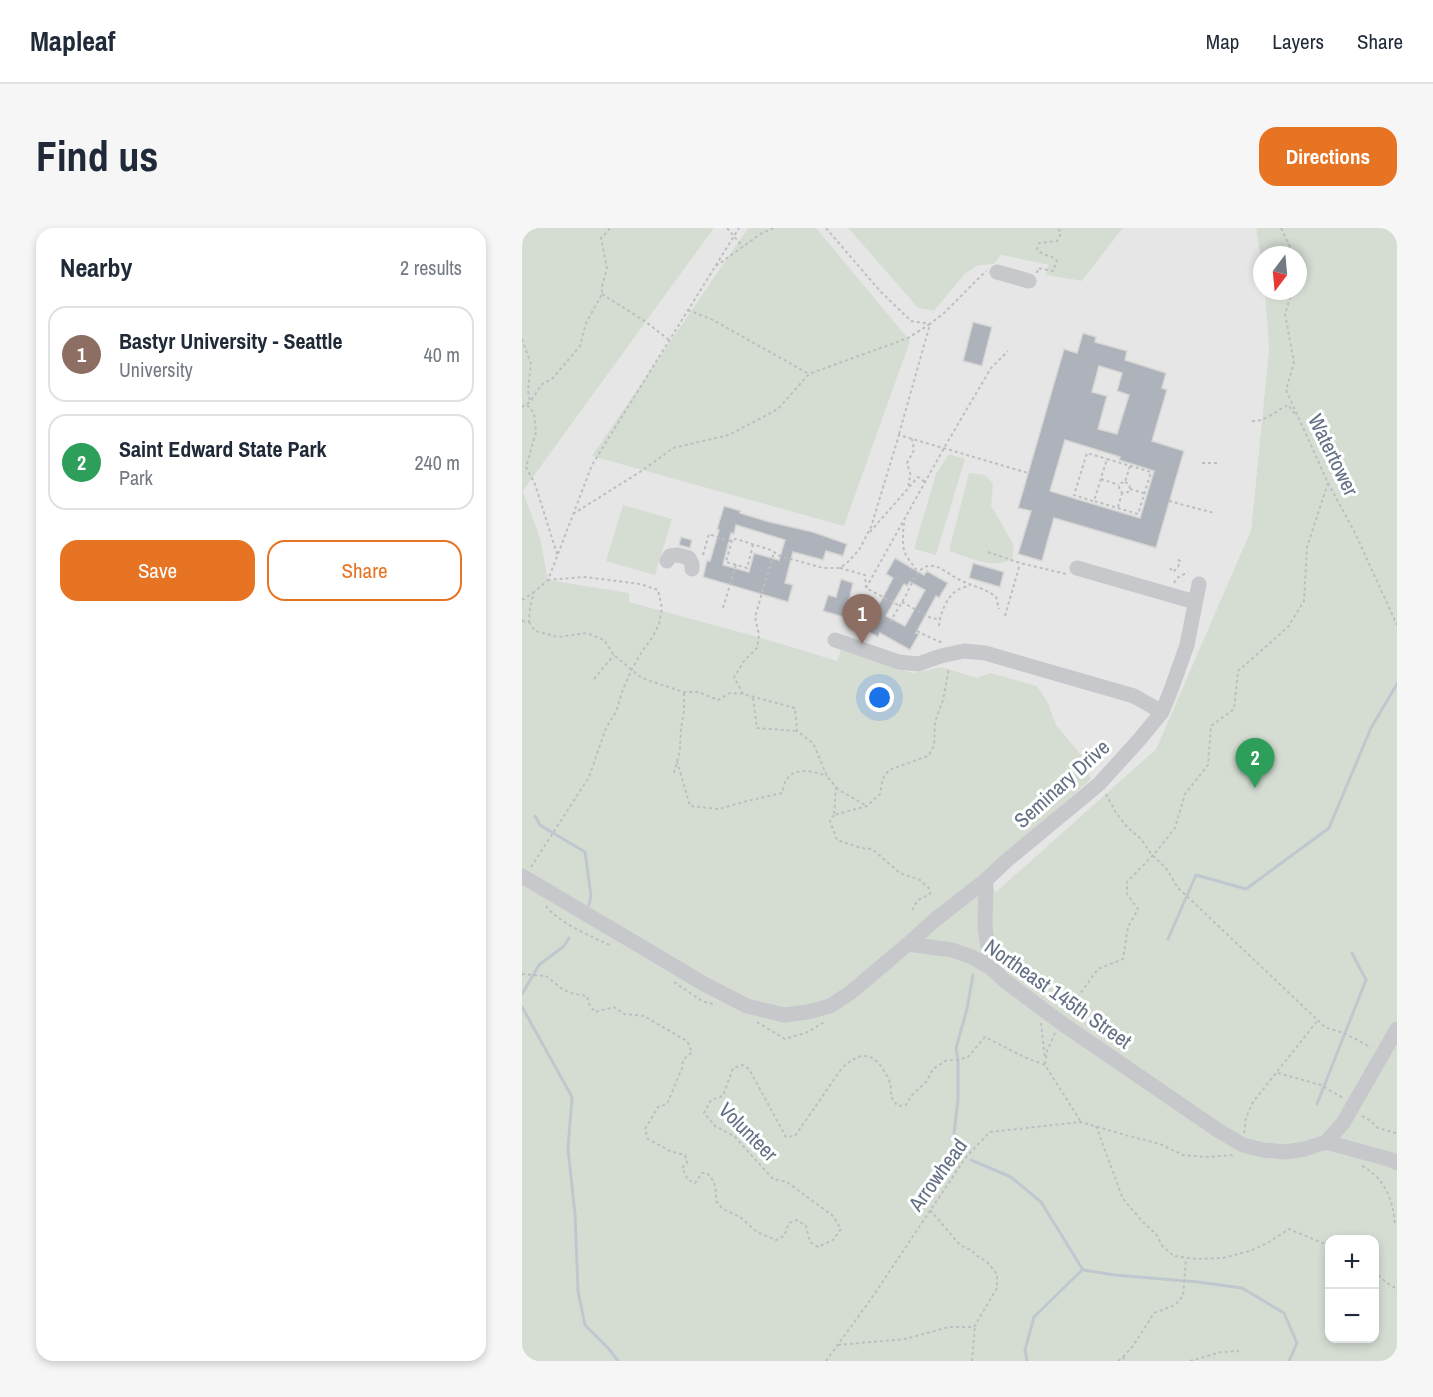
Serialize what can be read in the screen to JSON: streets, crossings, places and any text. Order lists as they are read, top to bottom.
{
  "streets": {
    "street": ["Seminary Drive", "Northeast 145th Street"],
    "path": ["Watertower", "Volunteer", "Arrowhead"]
  },
  "crossings": [
    ["Seminary Drive", "Northeast 145th Street"]
  ],
  "north": "bottom",
  "page": {
    "header": "Mapleaf",
    "nav": ["Map", "Layers", "Share"],
    "buttons": [
      "Directions",
      ["Save", "Share"]
    ],
    "title": "Find us",
    "heading": ["Nearby", "2 results"],
    "list": [
      {
        "mark": "1",
        "name": "Bastyr University - Seattle",
        "note": "University",
        "value": "40 m"
      },
      {
        "mark": "2",
        "name": "Saint Edward State Park",
        "note": "Park",
        "value": "240 m"
      }
    ],
    "pins": ["1", "2"],
    "map_buttons": ["+", "−"]
  }
}
